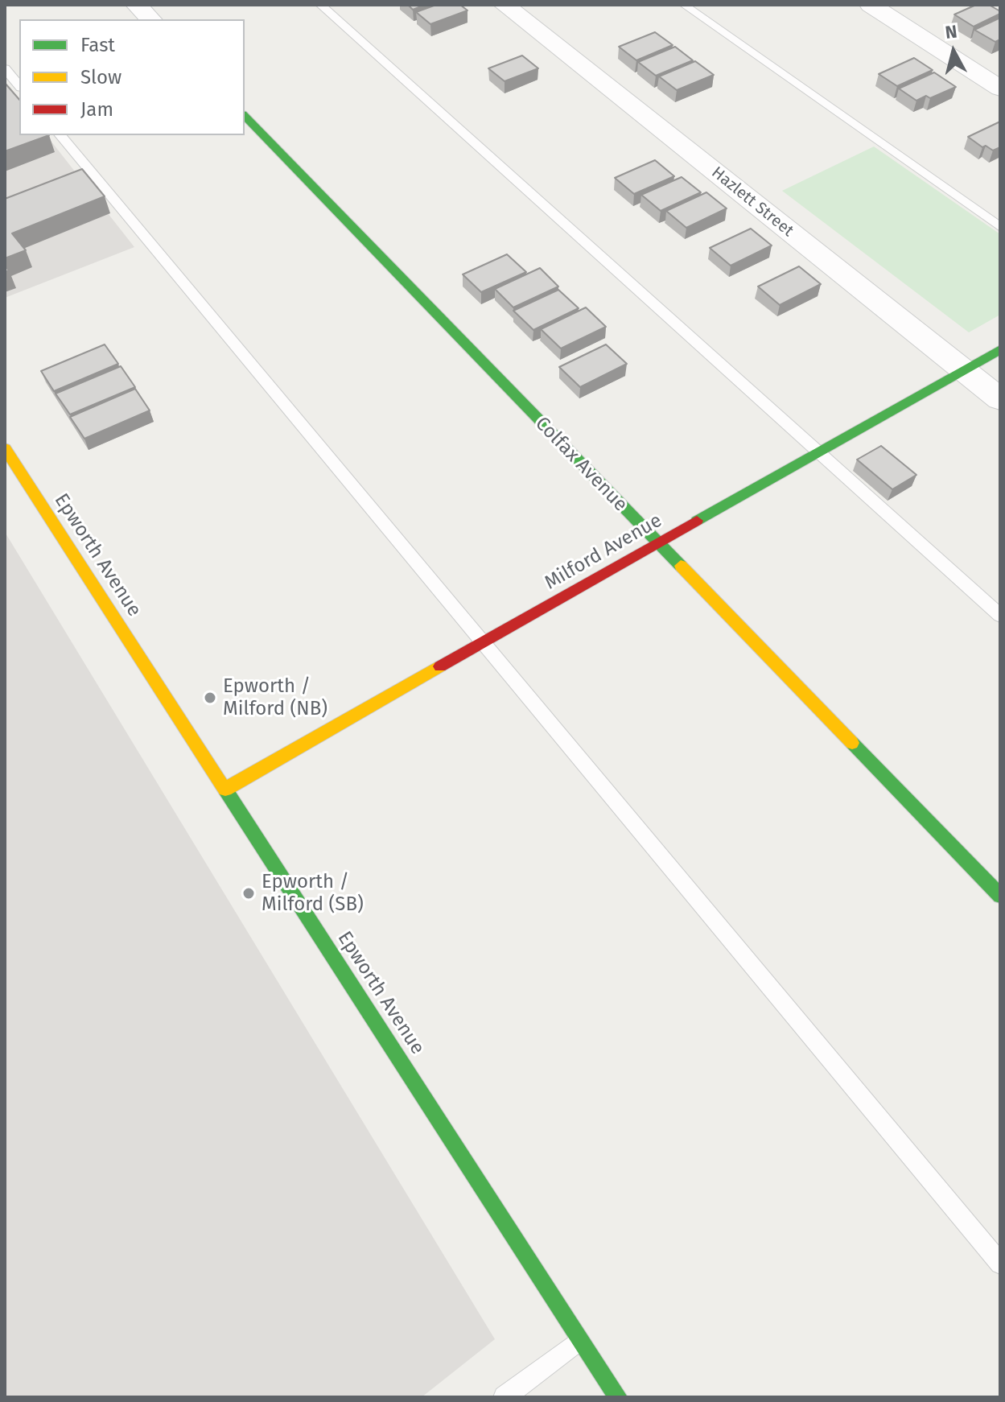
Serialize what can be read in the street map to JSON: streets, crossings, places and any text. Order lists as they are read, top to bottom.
{
  "streets": {
    "street": [
      "Hazlett Street",
      "Colfax Avenue",
      "Milford Avenue",
      "Epworth Avenue"
    ]
  },
  "crossings": [
    ["Hazlett Street", "Milford Avenue"],
    ["Colfax Avenue", "Milford Avenue"],
    ["Milford Avenue", "Epworth Avenue"]
  ],
  "places": ["Epworth / Milford (NB)", "Epworth / Milford (SB)"],
  "legend": ["Fast", "Slow", "Jam"],
  "north": "top"
}
